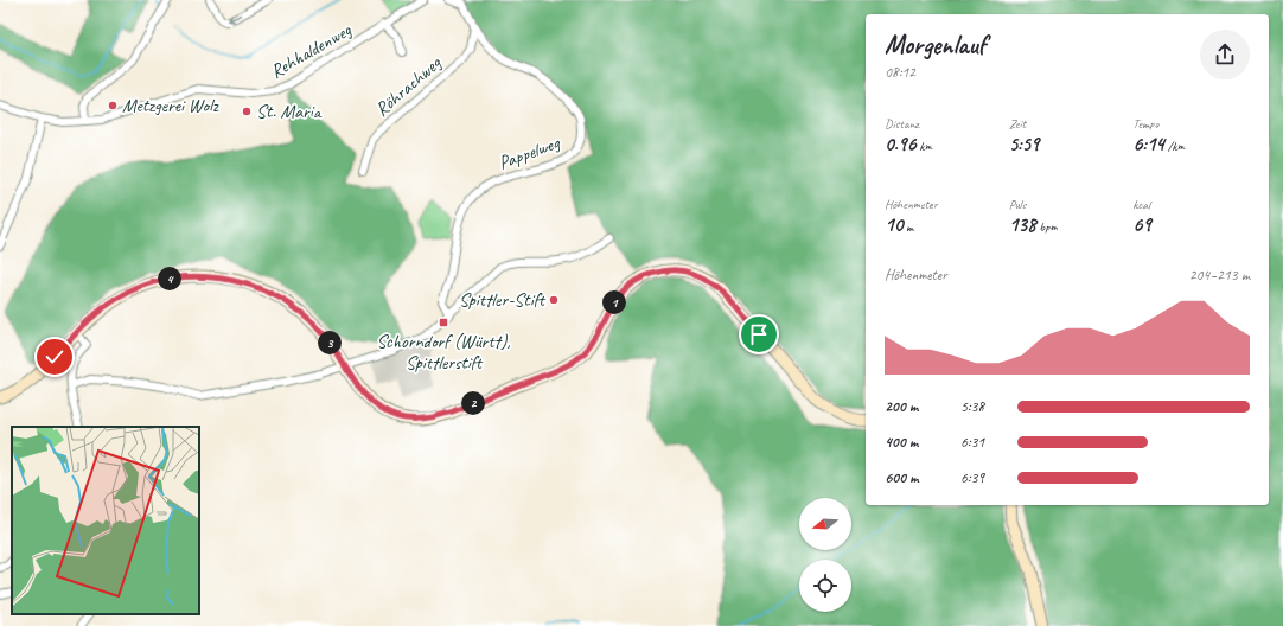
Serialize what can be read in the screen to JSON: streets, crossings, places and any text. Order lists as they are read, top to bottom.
{
  "streets": {
    "street": ["Rehhaldenweg", "Röhrachweg", "Pappelweg"]
  },
  "crossings": [
    ["Röhrachweg", "Pappelweg"]
  ],
  "places": {
    "other": ["Metzgerei Wolz", "St. Maria", "Spittler-Stift"],
    "transit": ["Schorndorf (Württ), Spittlerstift"]
  },
  "north": "left",
  "page": {
    "heading": ["Morgenlauf", "08:12"],
    "stats": [
      ["Distanz", "0.96 km"],
      ["Zeit", "5:59"],
      ["Tempo", "6:14 /km"],
      ["Höhenmeter", "10 m"],
      ["Puls", "138 bpm"],
      ["kcal", "69"]
    ],
    "chart": ["Höhenmeter", "204–213 m"],
    "pins": [
      "4",
      "1",
      "3",
      "2"
    ],
    "list": [
      {
        "name": "200 m",
        "note": "5:38"
      },
      {
        "name": "400 m",
        "note": "6:31"
      },
      {
        "name": "600 m",
        "note": "6:39"
      }
    ]
  }
}
